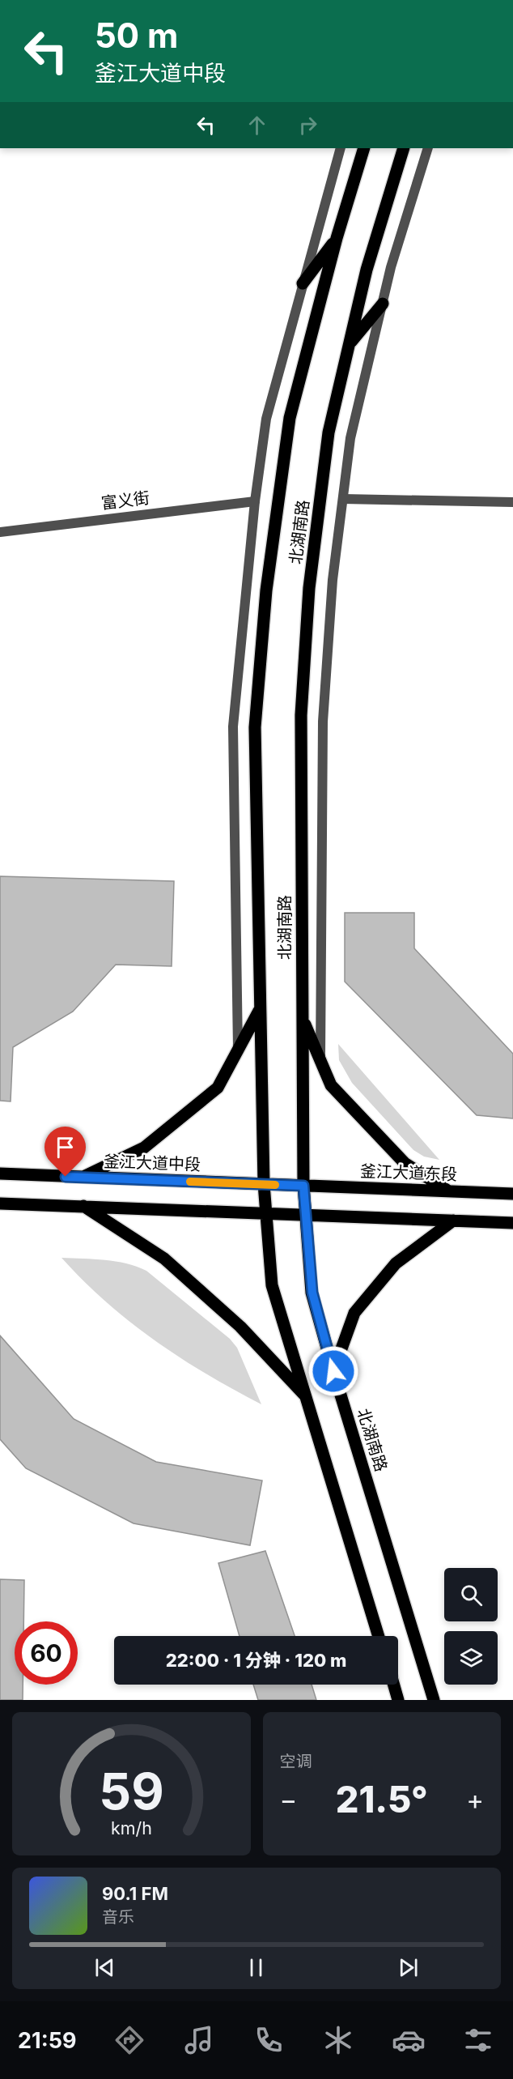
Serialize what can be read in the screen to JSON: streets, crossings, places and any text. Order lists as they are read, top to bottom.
{
  "streets": {
    "main road": ["北湖南路", "釜江大道中段", "釜江大道东段"],
    "street": ["富义街"]
  },
  "crossings": [
    ["北湖南路", "釜江大道中段"],
    ["北湖南路", "釜江大道东段"],
    ["釜江大道中段", "釜江大道东段"]
  ],
  "page": {
    "turn": ["50 m", "釜江大道中段"],
    "limit": "60",
    "trip": "22:00 · 1 分钟 · 120 m",
    "tile": "空调",
    "heat": ["−", "21.5°", "+"],
    "song": ["90.1 FM", "音乐"],
    "tabs": "21:59",
    "gauge": ["59", "km/h"]
  }
}
